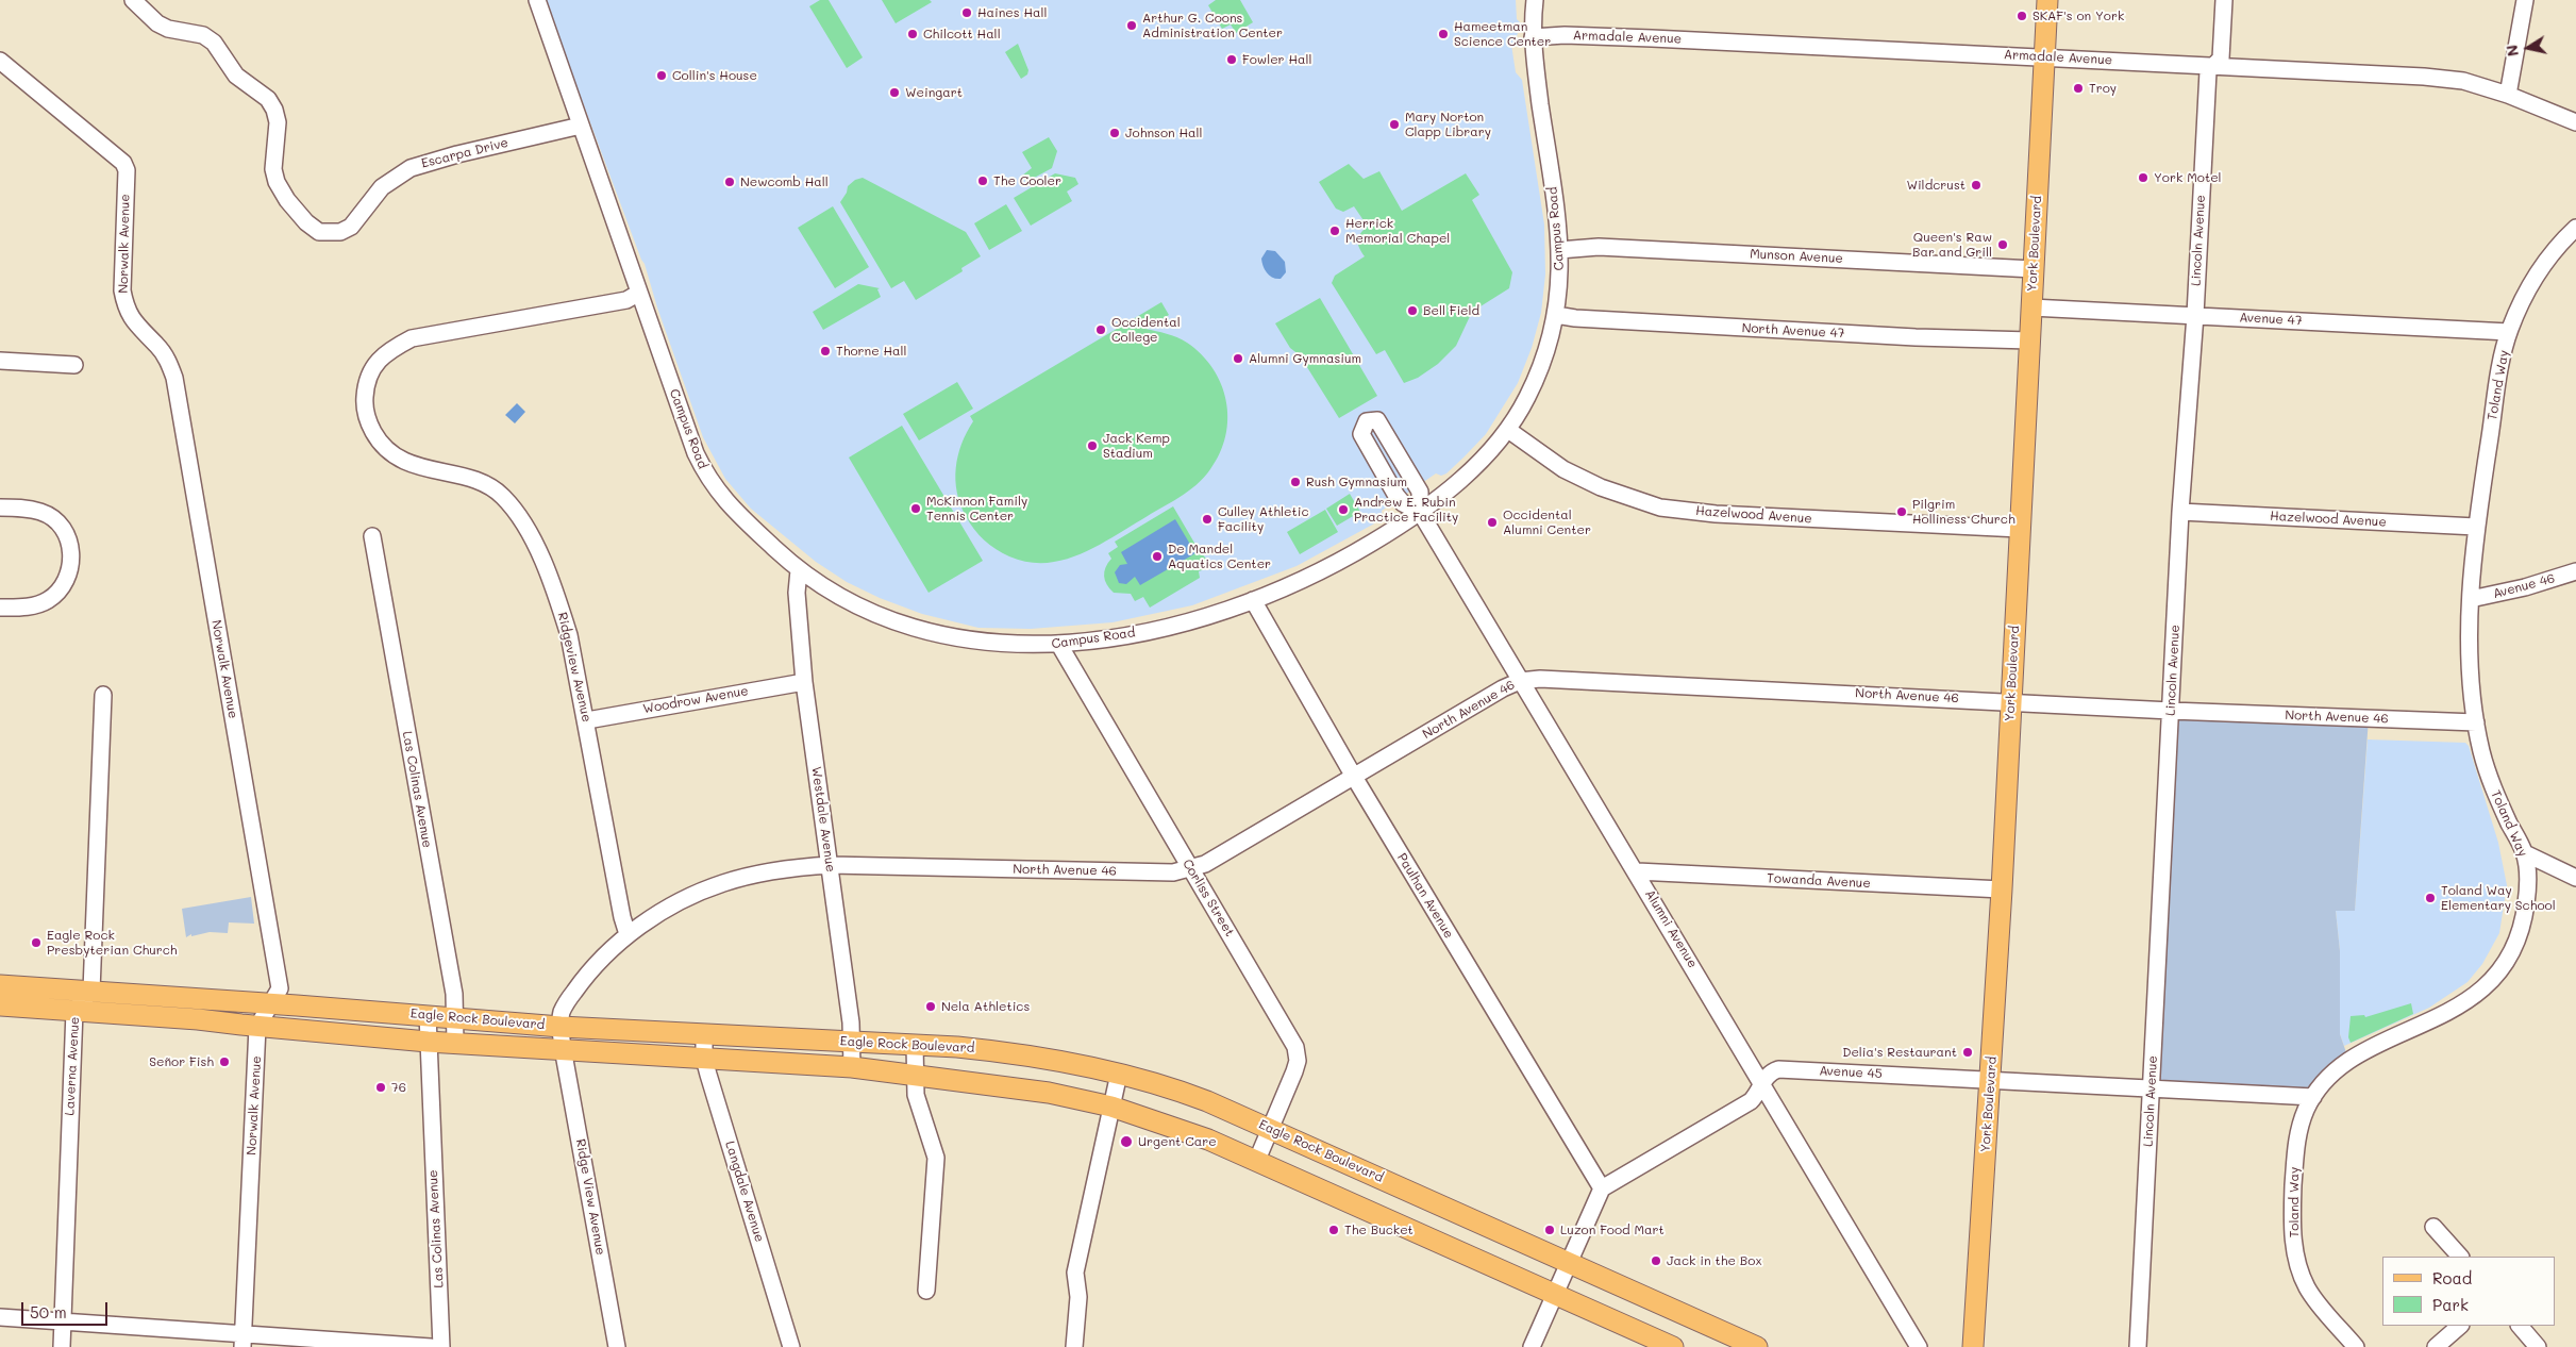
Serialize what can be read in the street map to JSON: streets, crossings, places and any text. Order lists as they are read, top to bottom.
{
  "streets": {
    "main road": ["York Boulevard", "Eagle Rock Boulevard"],
    "street": [
      "Armadale Avenue",
      "Escarpa Drive",
      "Campus Road",
      "Lincoln Avenue",
      "Norwalk Avenue",
      "Munson Avenue",
      "Avenue 47",
      "North Avenue 47",
      "Toland Way",
      "Hazelwood Avenue",
      "Avenue 46",
      "Ridgeview Avenue",
      "North Avenue 46",
      "Woodrow Avenue",
      "Las Colinas Avenue",
      "Westdale Avenue",
      "Towanda Avenue",
      "Paulhan Avenue",
      "Corliss Street",
      "Alumni Avenue",
      "Laverna Avenue",
      "Avenue 45",
      "Langdale Avenue",
      "Ridge View Avenue"
    ]
  },
  "crossings": [
    ["Armadale Avenue", "Campus Road"],
    ["Armadale Avenue", "Lincoln Avenue"],
    ["Armadale Avenue", "York Boulevard"],
    ["Escarpa Drive", "Campus Road"],
    ["Campus Road", "Munson Avenue"],
    ["Campus Road", "North Avenue 47"],
    ["Campus Road", "Hazelwood Avenue"],
    ["Campus Road", "Ridgeview Avenue"],
    ["Campus Road", "Westdale Avenue"],
    ["Campus Road", "Paulhan Avenue"],
    ["Campus Road", "Corliss Street"],
    ["Campus Road", "Alumni Avenue"],
    ["Lincoln Avenue", "Avenue 47"],
    ["Lincoln Avenue", "Hazelwood Avenue"],
    ["Lincoln Avenue", "North Avenue 46"],
    ["Lincoln Avenue", "Avenue 45"],
    ["Norwalk Avenue", "Eagle Rock Boulevard"],
    ["York Boulevard", "Munson Avenue"],
    ["York Boulevard", "Avenue 47"],
    ["York Boulevard", "North Avenue 47"],
    ["York Boulevard", "Hazelwood Avenue"],
    ["York Boulevard", "North Avenue 46"],
    ["York Boulevard", "Towanda Avenue"],
    ["York Boulevard", "Avenue 45"],
    ["Avenue 47", "Toland Way"],
    ["Toland Way", "Hazelwood Avenue"],
    ["Toland Way", "Avenue 46"],
    ["Toland Way", "North Avenue 46"],
    ["Toland Way", "Avenue 45"],
    ["Ridgeview Avenue", "North Avenue 46"],
    ["Ridgeview Avenue", "Woodrow Avenue"],
    ["North Avenue 46", "Westdale Avenue"],
    ["North Avenue 46", "Paulhan Avenue"],
    ["North Avenue 46", "Corliss Street"],
    ["North Avenue 46", "Alumni Avenue"],
    ["North Avenue 46", "Eagle Rock Boulevard"],
    ["Woodrow Avenue", "Westdale Avenue"],
    ["Las Colinas Avenue", "Eagle Rock Boulevard"],
    ["Westdale Avenue", "Eagle Rock Boulevard"],
    ["Towanda Avenue", "Alumni Avenue"],
    ["Paulhan Avenue", "Avenue 45"],
    ["Corliss Street", "Eagle Rock Boulevard"],
    ["Alumni Avenue", "Avenue 45"],
    ["Eagle Rock Boulevard", "Laverna Avenue"],
    ["Eagle Rock Boulevard", "Langdale Avenue"],
    ["Eagle Rock Boulevard", "Ridge View Avenue"]
  ],
  "places": [
    "Haines Hall",
    "SKAF's on York",
    "Arthur G. Coons Administration Center",
    "Chilcott Hall",
    "Hameetman Science Center",
    "Fowler Hall",
    "Collin's House",
    "Troy",
    "Weingart",
    "Mary Norton Clapp Library",
    "Johnson Hall",
    "York Motel",
    "The Cooler",
    "Newcomb Hall",
    "Wildcrust",
    "Herrick Memorial Chapel",
    "Queen's Raw Bar and Grill",
    "Bell Field",
    "Occidental College",
    "Thorne Hall",
    "Alumni Gymnasium",
    "Jack Kemp Stadium",
    "Rush Gymnasium",
    "McKinnon Family Tennis Center",
    "Andrew E. Rubin Practice Facility",
    "Pilgrim Holliness Church",
    "Culley Athletic Facility",
    "Occidental Alumni Center",
    "De Mandel Aquatics Center",
    "Toland Way Elementary School",
    "Eagle Rock Presbyterian Church",
    "Nela Athletics",
    "Delia's Restaurant",
    "Señor Fish",
    "76",
    "Urgent Care",
    "The Bucket",
    "Luzon Food Mart",
    "Jack in the Box"
  ],
  "legend": ["Road", "Park"],
  "scale_bar": "50 m",
  "north": "left"
}
